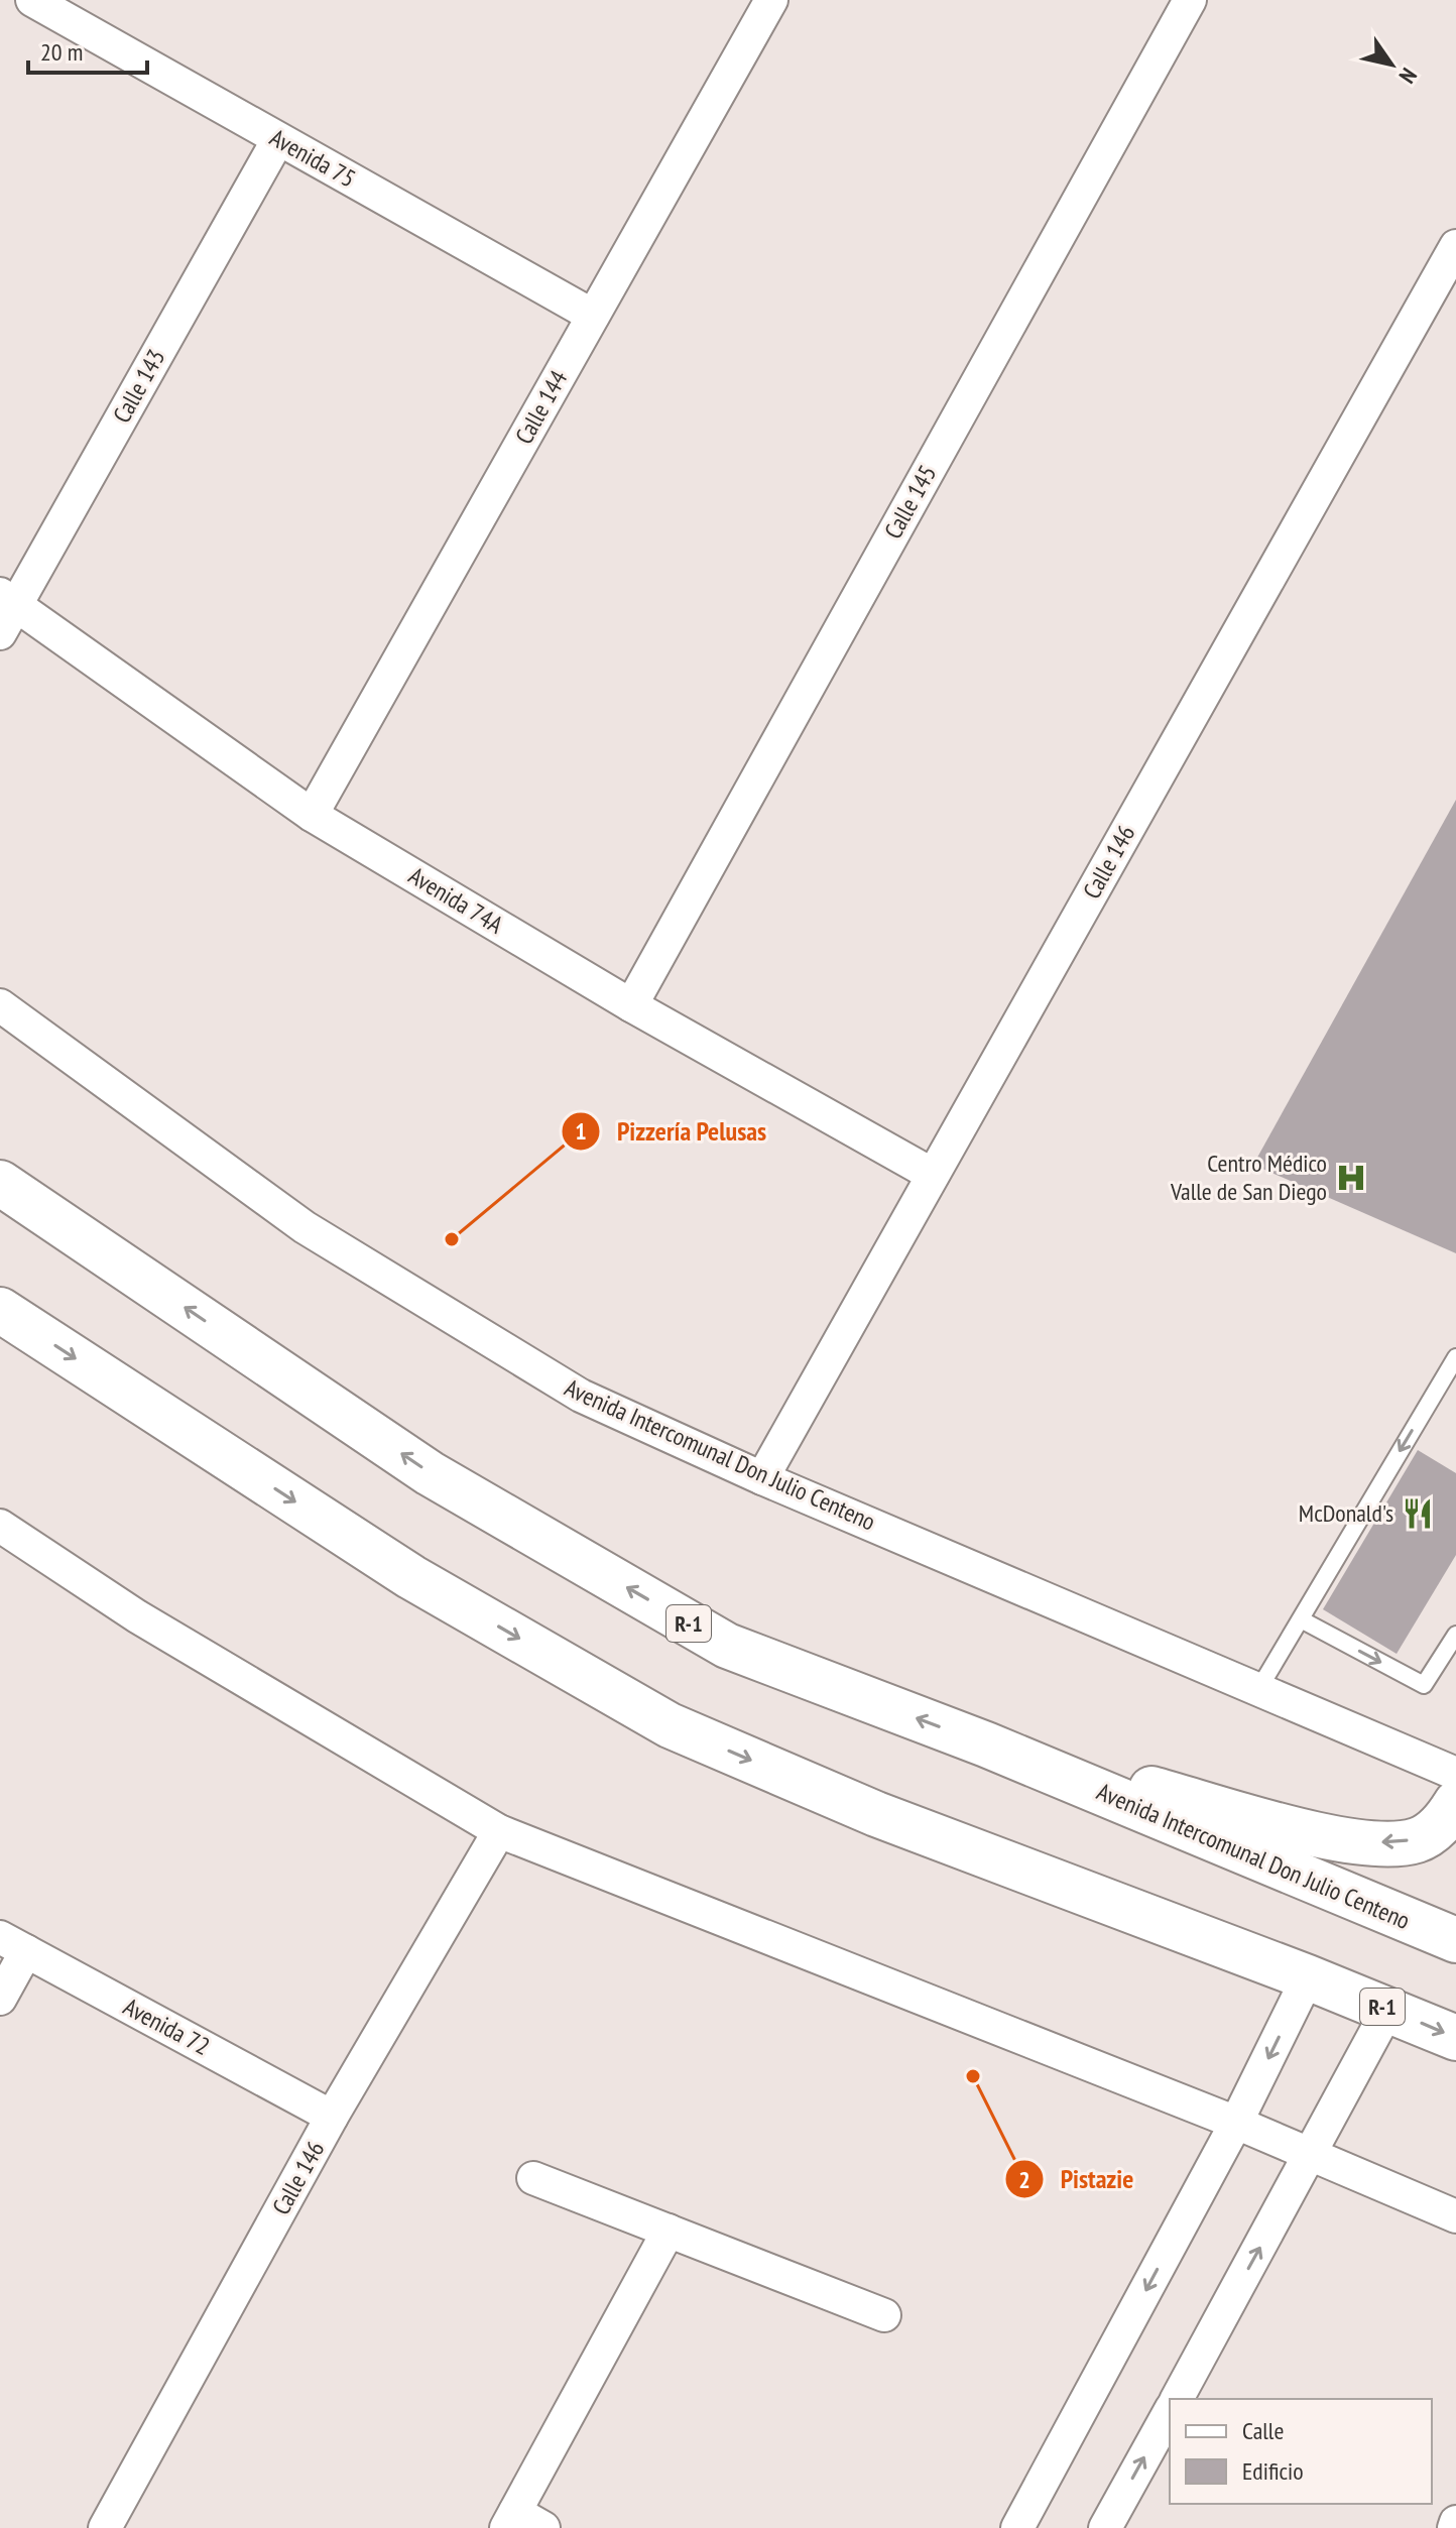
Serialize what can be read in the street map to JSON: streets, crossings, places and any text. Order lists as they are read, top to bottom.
{
  "streets": {
    "main road": ["Avenida Intercomunal Don Julio Centeno", "R-1"],
    "street": [
      "Avenida 75",
      "Calle 143",
      "Calle 144",
      "Calle 145",
      "Calle 146",
      "Avenida 74A",
      "Avenida 72"
    ]
  },
  "crossings": [
    ["Avenida 75", "Calle 143"],
    ["Avenida 75", "Calle 144"],
    ["Calle 143", "Avenida 74A"],
    ["Calle 144", "Avenida 74A"],
    ["Calle 145", "Avenida 74A"],
    ["Calle 146", "Avenida 74A"],
    ["Calle 146", "Avenida Intercomunal Don Julio Centeno"],
    ["Calle 146", "Avenida 72"]
  ],
  "places": {
    "hospital": ["Centro Médico Valle de San Diego"],
    "other": ["Pizzería Pelusas", "Pistazie"],
    "restaurant": ["McDonald's"]
  },
  "legend": ["Calle", "Edificio"],
  "scale_bar": "20 m",
  "north": "bottom right"
}
